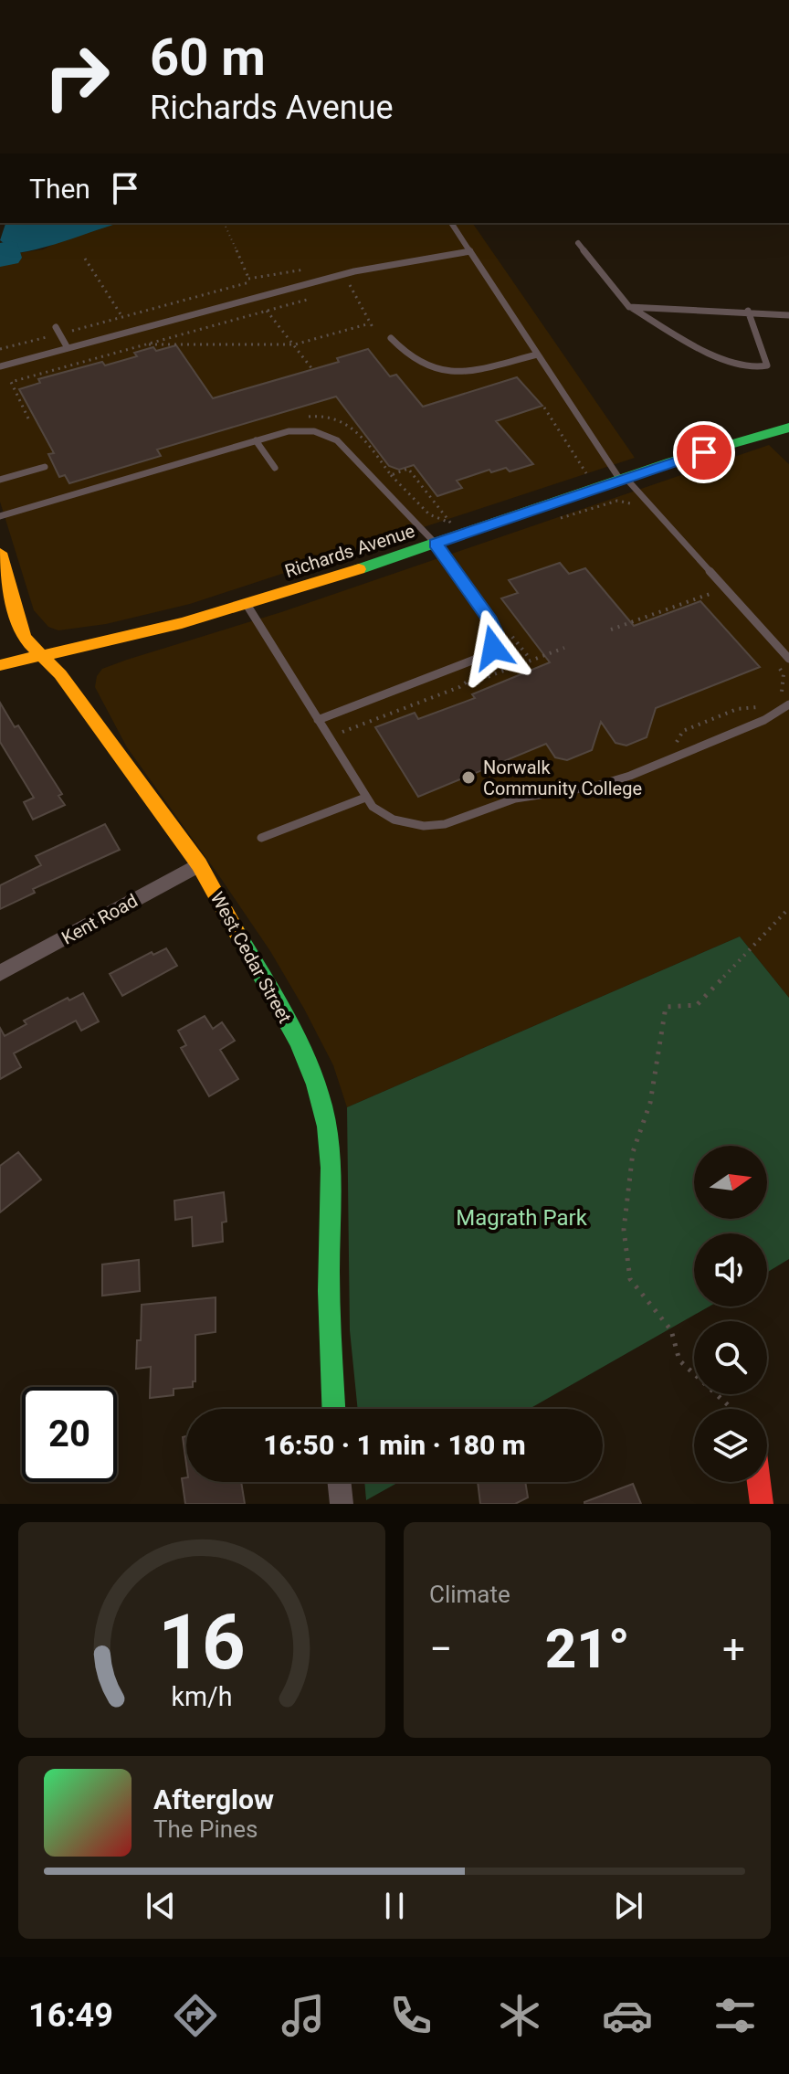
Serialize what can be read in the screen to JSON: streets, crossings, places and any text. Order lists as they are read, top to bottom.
{
  "streets": {
    "street": ["Richards Avenue", "Kent Road", "West Cedar Street"]
  },
  "crossings": [
    ["Richards Avenue", "West Cedar Street"],
    ["Kent Road", "West Cedar Street"]
  ],
  "parks": ["Magrath Park"],
  "places": ["Norwalk Community College"],
  "north": "right",
  "page": {
    "turn": ["60 m", "Richards Avenue"],
    "then": "Then",
    "limit": "20",
    "trip": "16:50 · 1 min · 180 m",
    "tile": "Climate",
    "heat": ["−", "21°", "+"],
    "song": ["Afterglow", "The Pines"],
    "tabs": "16:49",
    "gauge": ["16", "km/h"]
  }
}
